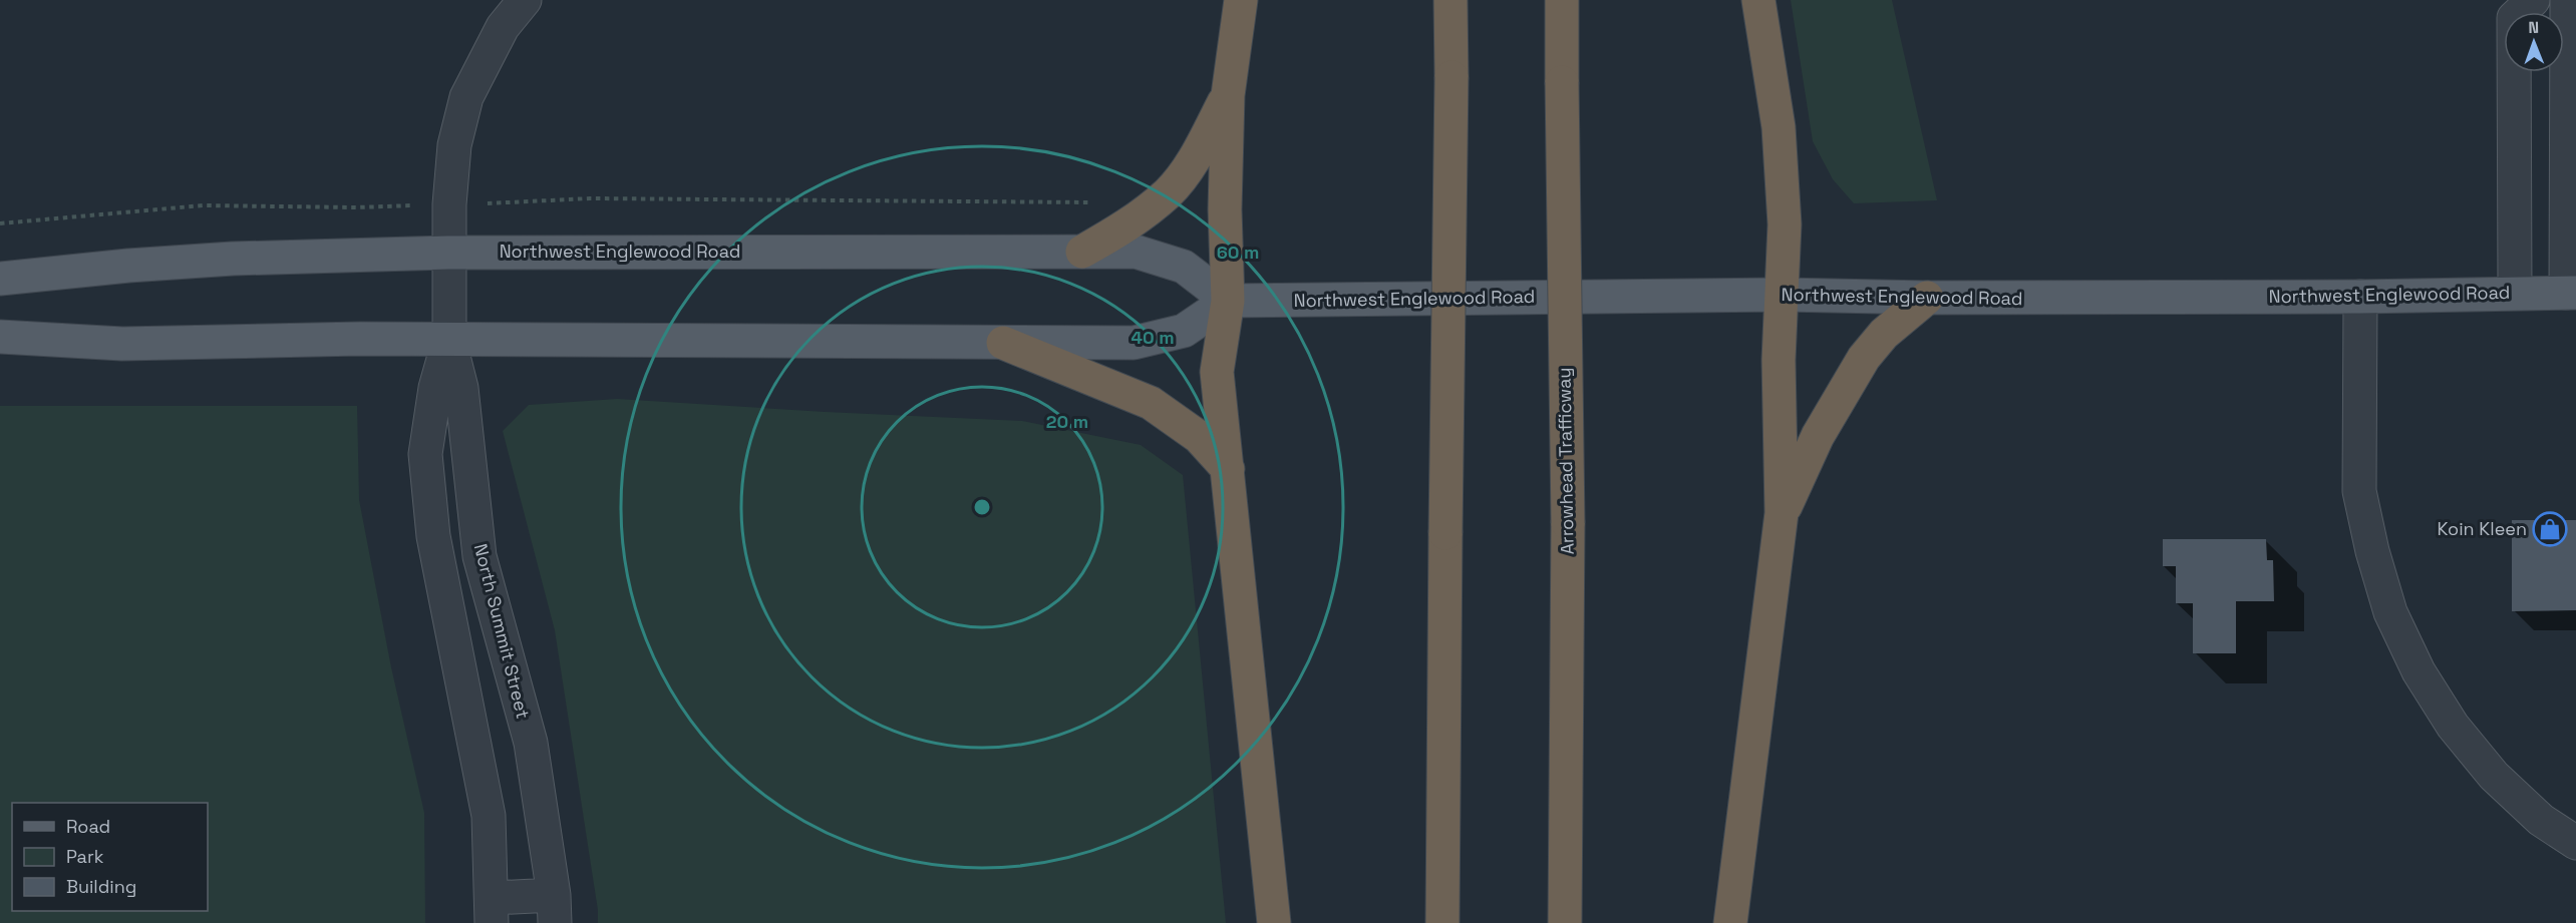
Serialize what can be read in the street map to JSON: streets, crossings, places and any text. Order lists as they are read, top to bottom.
{
  "streets": {
    "highway": ["Arrowhead Trafficway"],
    "main road": ["Northwest Englewood Road"],
    "street": ["North Summit Street"]
  },
  "crossings": [
    ["Northwest Englewood Road", "North Summit Street"]
  ],
  "places": {
    "shop": ["Koin Kleen"]
  },
  "legend": ["Road", "Park", "Building"],
  "north": "top",
  "rings": ["60 m", "40 m", "20 m"]
}
